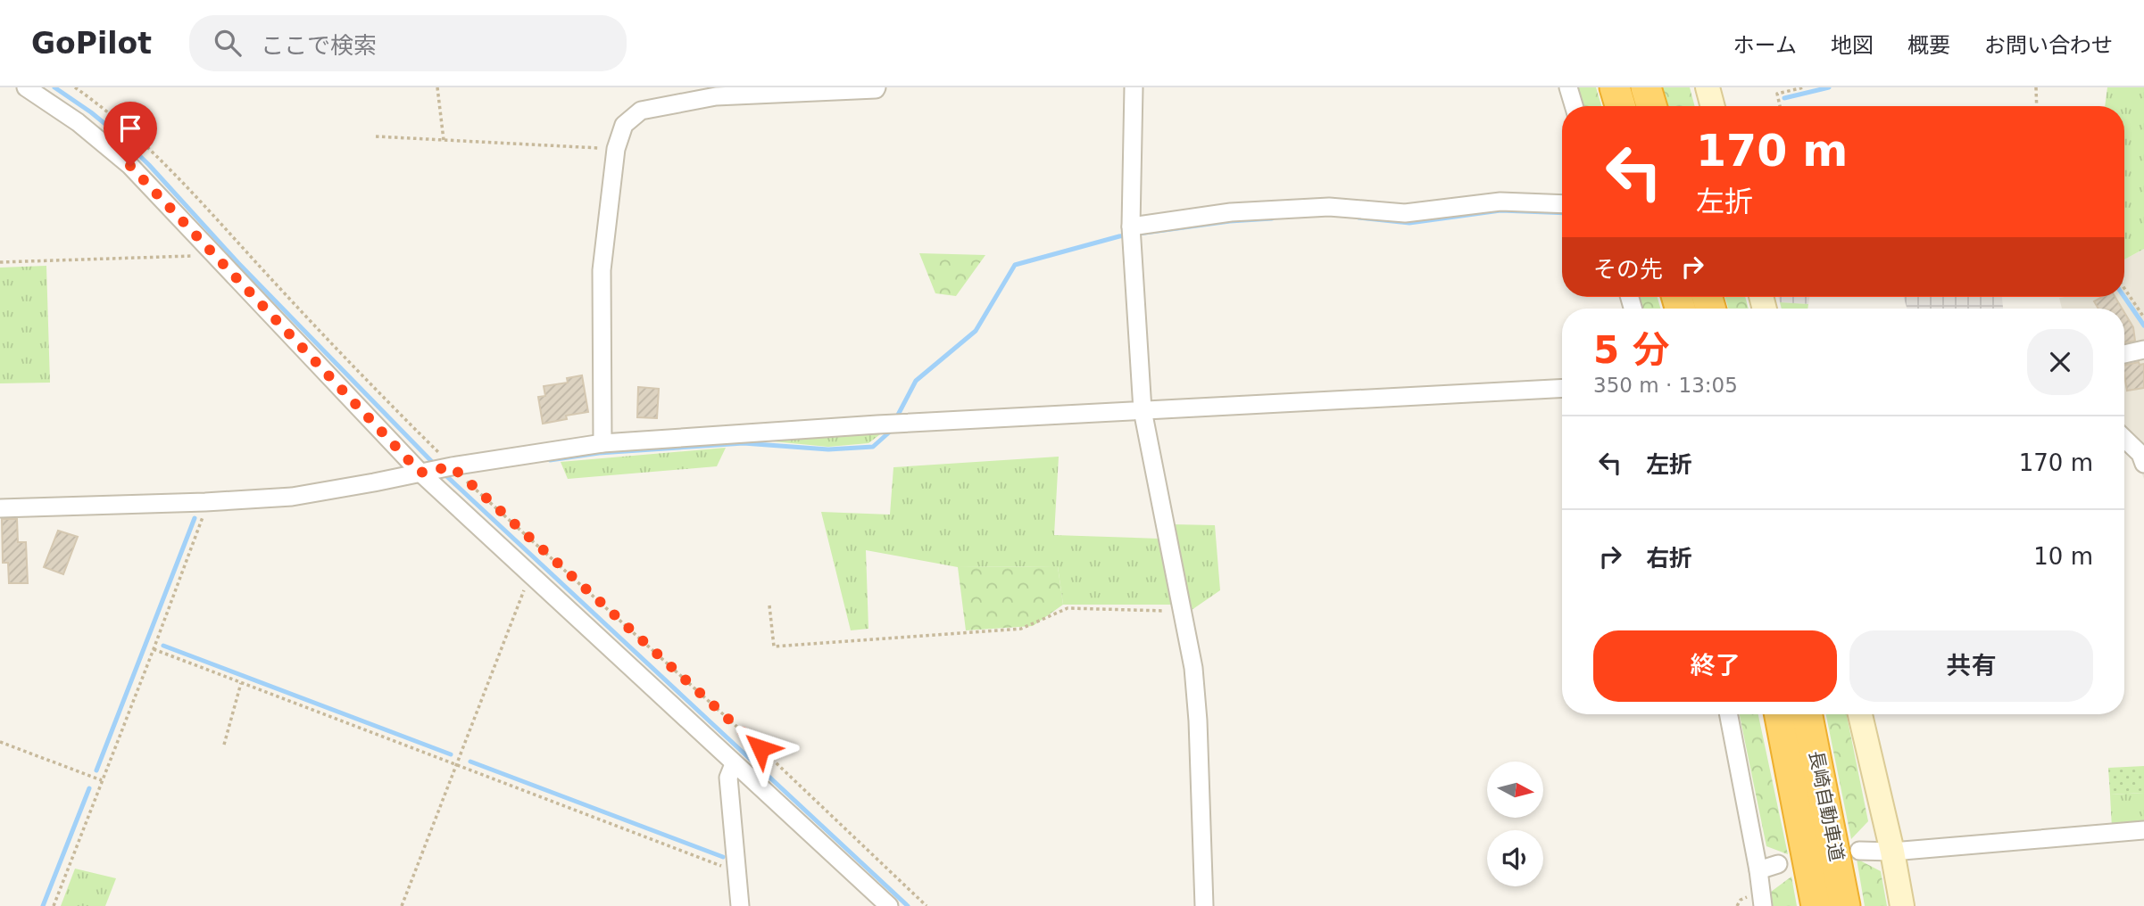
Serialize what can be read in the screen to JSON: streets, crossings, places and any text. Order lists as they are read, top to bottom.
{
  "streets": {
    "highway": ["長崎自動車道"]
  },
  "north": "right",
  "page": {
    "header": "GoPilot",
    "search": "ここで検索",
    "nav": [
      "ホーム",
      "地図",
      "概要",
      "お問い合わせ"
    ],
    "turn": ["170 m", "左折"],
    "then": "その先",
    "heading": ["5 分", "350 m · 13:05"],
    "list": [
      {
        "name": "左折",
        "value": "170 m"
      },
      {
        "name": "右折",
        "value": "10 m"
      }
    ],
    "buttons": ["終了", "共有"]
  }
}
